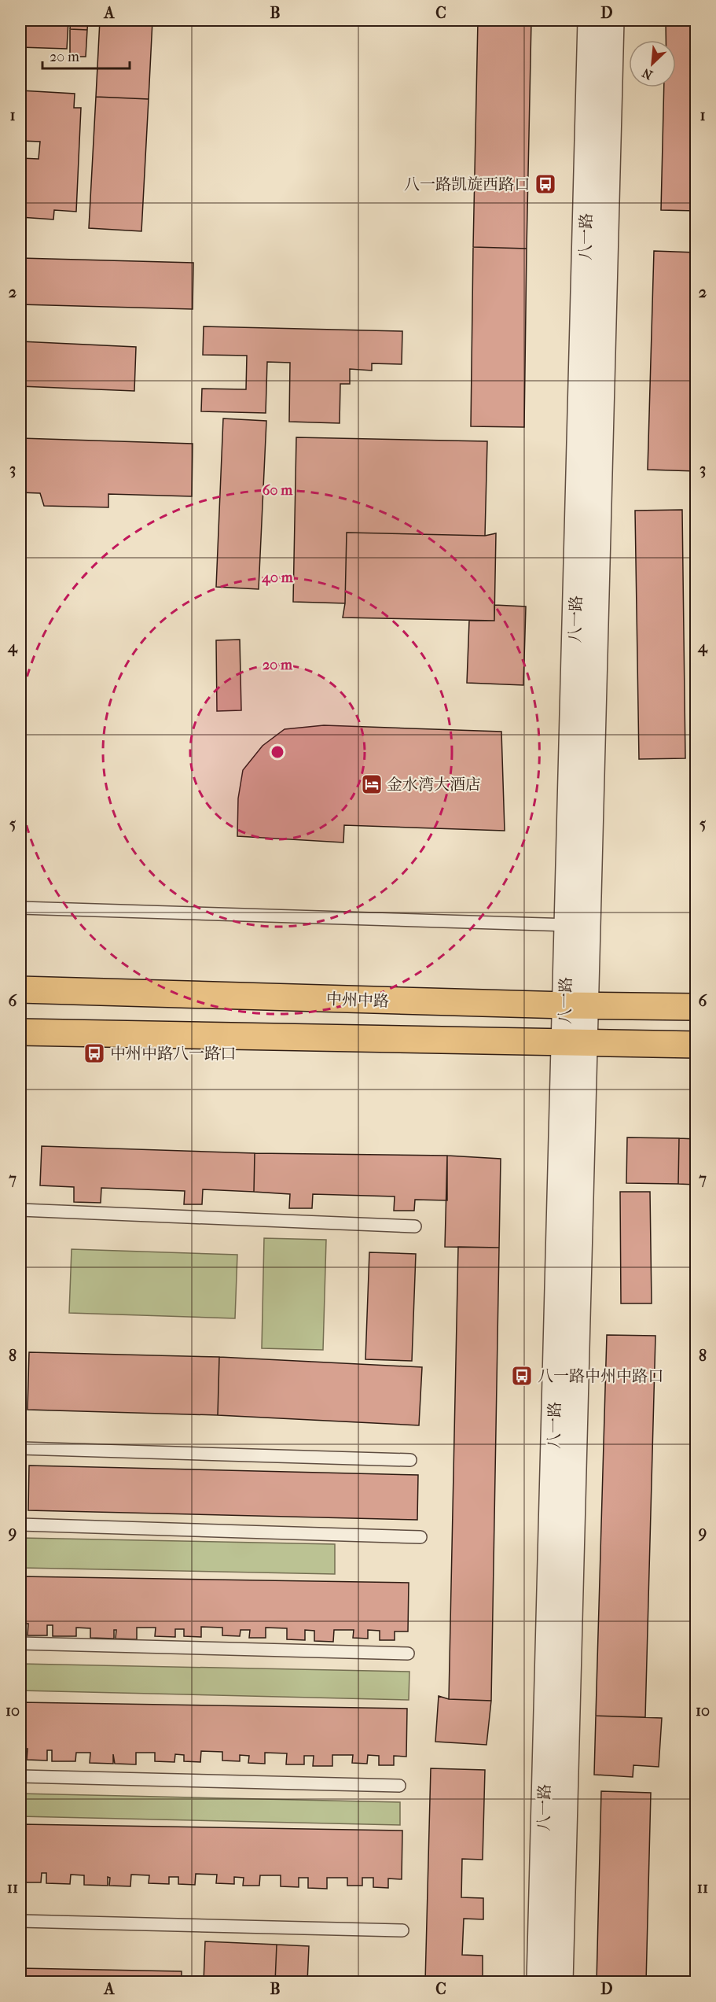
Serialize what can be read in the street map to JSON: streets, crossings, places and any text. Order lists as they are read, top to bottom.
{
  "streets": {
    "main road": ["中州中路"],
    "street": ["八一路"]
  },
  "crossings": [
    ["八一路", "中州中路"]
  ],
  "places": {
    "bus stop": ["八一路凯旋西路口", "中州中路八一路口", "八一路中州中路口"],
    "hotel": ["金水湾大酒店"]
  },
  "scale_bar": "20 m",
  "north": "bottom left",
  "grid": {
    "columns": [
      "A",
      "B",
      "C",
      "D"
    ],
    "rows": [
      "1",
      "2",
      "3",
      "4",
      "5",
      "6",
      "7",
      "8",
      "9",
      "10",
      "11"
    ]
  },
  "rings": ["60 m", "40 m", "20 m"]
}
